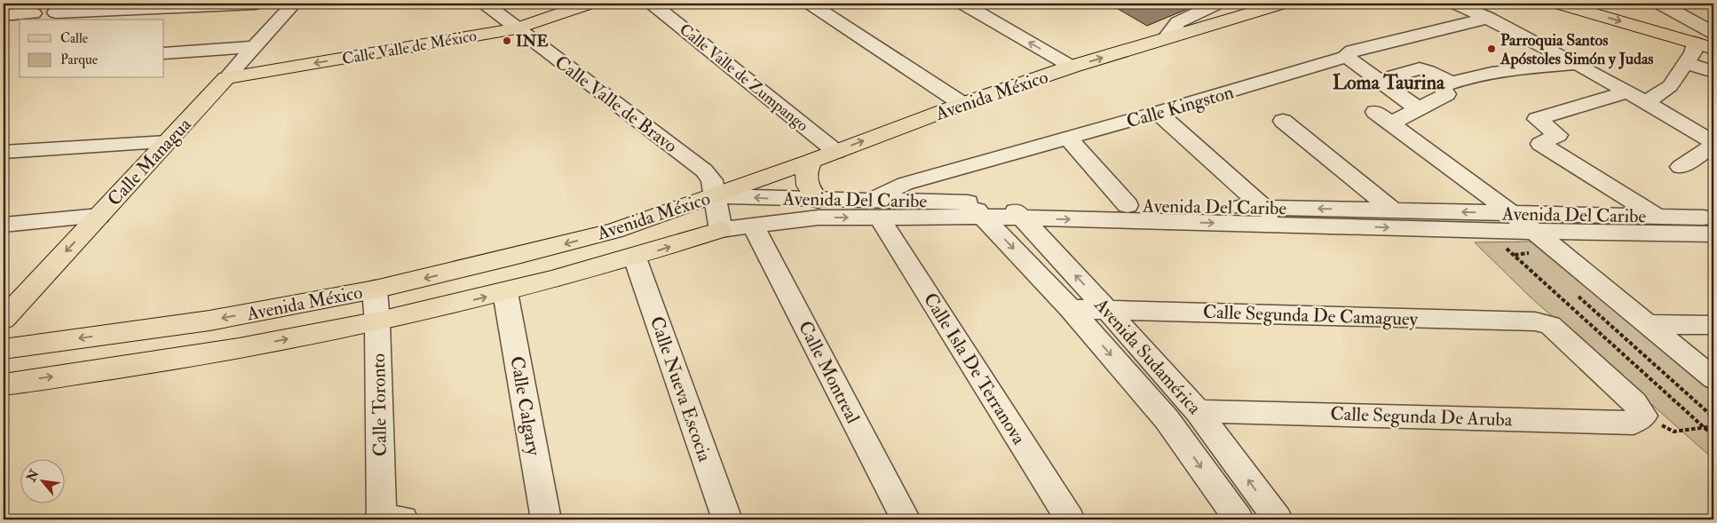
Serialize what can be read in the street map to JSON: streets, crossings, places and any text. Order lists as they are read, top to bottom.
{
  "streets": {
    "main road": ["Calle Valle de México", "Avenida México", "Calle Managua"],
    "street": [
      "Calle Valle de Zumpango",
      "Calle Valle de Bravo",
      "Calle Kingston",
      "Avenida Del Caribe",
      "Calle Segunda De Camaguey",
      "Avenida Sudamérica",
      "Calle Isla De Terranova",
      "Calle Montreal",
      "Calle Nueva Escocia",
      "Calle Toronto",
      "Calle Calgary",
      "Calle Segunda De Aruba"
    ]
  },
  "crossings": [
    ["Calle Valle de México", "Calle Valle de Bravo"],
    ["Calle Valle de México", "Calle Managua"],
    ["Calle Valle de Zumpango", "Avenida México"],
    ["Avenida México", "Calle Valle de Bravo"],
    ["Avenida México", "Avenida Del Caribe"],
    ["Avenida México", "Calle Nueva Escocia"],
    ["Avenida México", "Calle Toronto"],
    ["Avenida México", "Calle Calgary"],
    ["Calle Valle de Bravo", "Avenida Del Caribe"],
    ["Calle Kingston", "Avenida Del Caribe"],
    ["Calle Kingston", "Calle Isla De Terranova"],
    ["Avenida Del Caribe", "Avenida Sudamérica"],
    ["Avenida Del Caribe", "Calle Isla De Terranova"],
    ["Avenida Del Caribe", "Calle Montreal"],
    ["Calle Segunda De Camaguey", "Avenida Sudamérica"],
    ["Calle Segunda De Camaguey", "Calle Segunda De Aruba"],
    ["Avenida Sudamérica", "Calle Segunda De Aruba"]
  ],
  "one_way": ["Calle Valle de México"],
  "districts": ["Loma Taurina"],
  "places": ["INE", "Parroquia Santos Apóstoles Simón y Judas"],
  "legend": ["Calle", "Parque"],
  "north": "top left"
}
